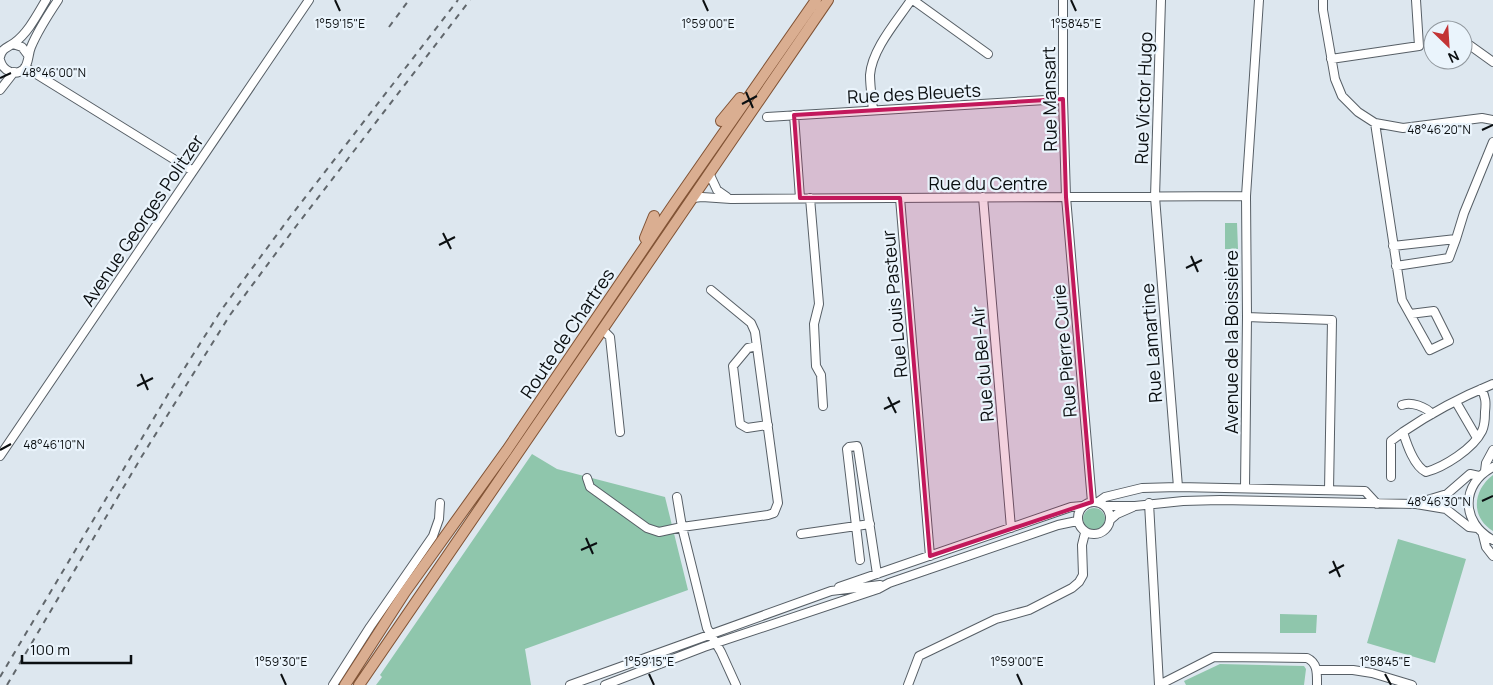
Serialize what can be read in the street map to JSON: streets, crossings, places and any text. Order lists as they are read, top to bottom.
{
  "streets": {
    "main road": ["Route de Chartres"],
    "street": [
      "Rue des Bleuets",
      "Rue Victor Hugo",
      "Rue Mansart",
      "Rue du Centre",
      "Avenue Georges Politzer",
      "Rue Louis Pasteur",
      "Avenue de la Boissière",
      "Rue Lamartine",
      "Rue Pierre Curie",
      "Rue du Bel-Air"
    ]
  },
  "crossings": [
    ["Rue des Bleuets", "Rue Mansart"],
    ["Rue Victor Hugo", "Rue du Centre"],
    ["Rue Victor Hugo", "Rue Lamartine"],
    ["Rue Mansart", "Rue du Centre"],
    ["Rue Mansart", "Rue Pierre Curie"],
    ["Rue du Centre", "Rue Louis Pasteur"],
    ["Rue du Centre", "Route de Chartres"],
    ["Rue du Centre", "Avenue de la Boissière"],
    ["Rue du Centre", "Rue Lamartine"],
    ["Rue du Centre", "Rue Pierre Curie"],
    ["Rue du Centre", "Rue du Bel-Air"]
  ],
  "scale_bar": "100 m",
  "north": "bottom right",
  "coordinates": [
    "1°59'15\"E",
    "1°59'00\"E",
    "1°58'45\"E",
    "48°46'00\"N",
    "48°46'20\"N",
    "48°46'10\"N",
    "48°46'30\"N",
    "1°59'30\"E"
  ]
}
